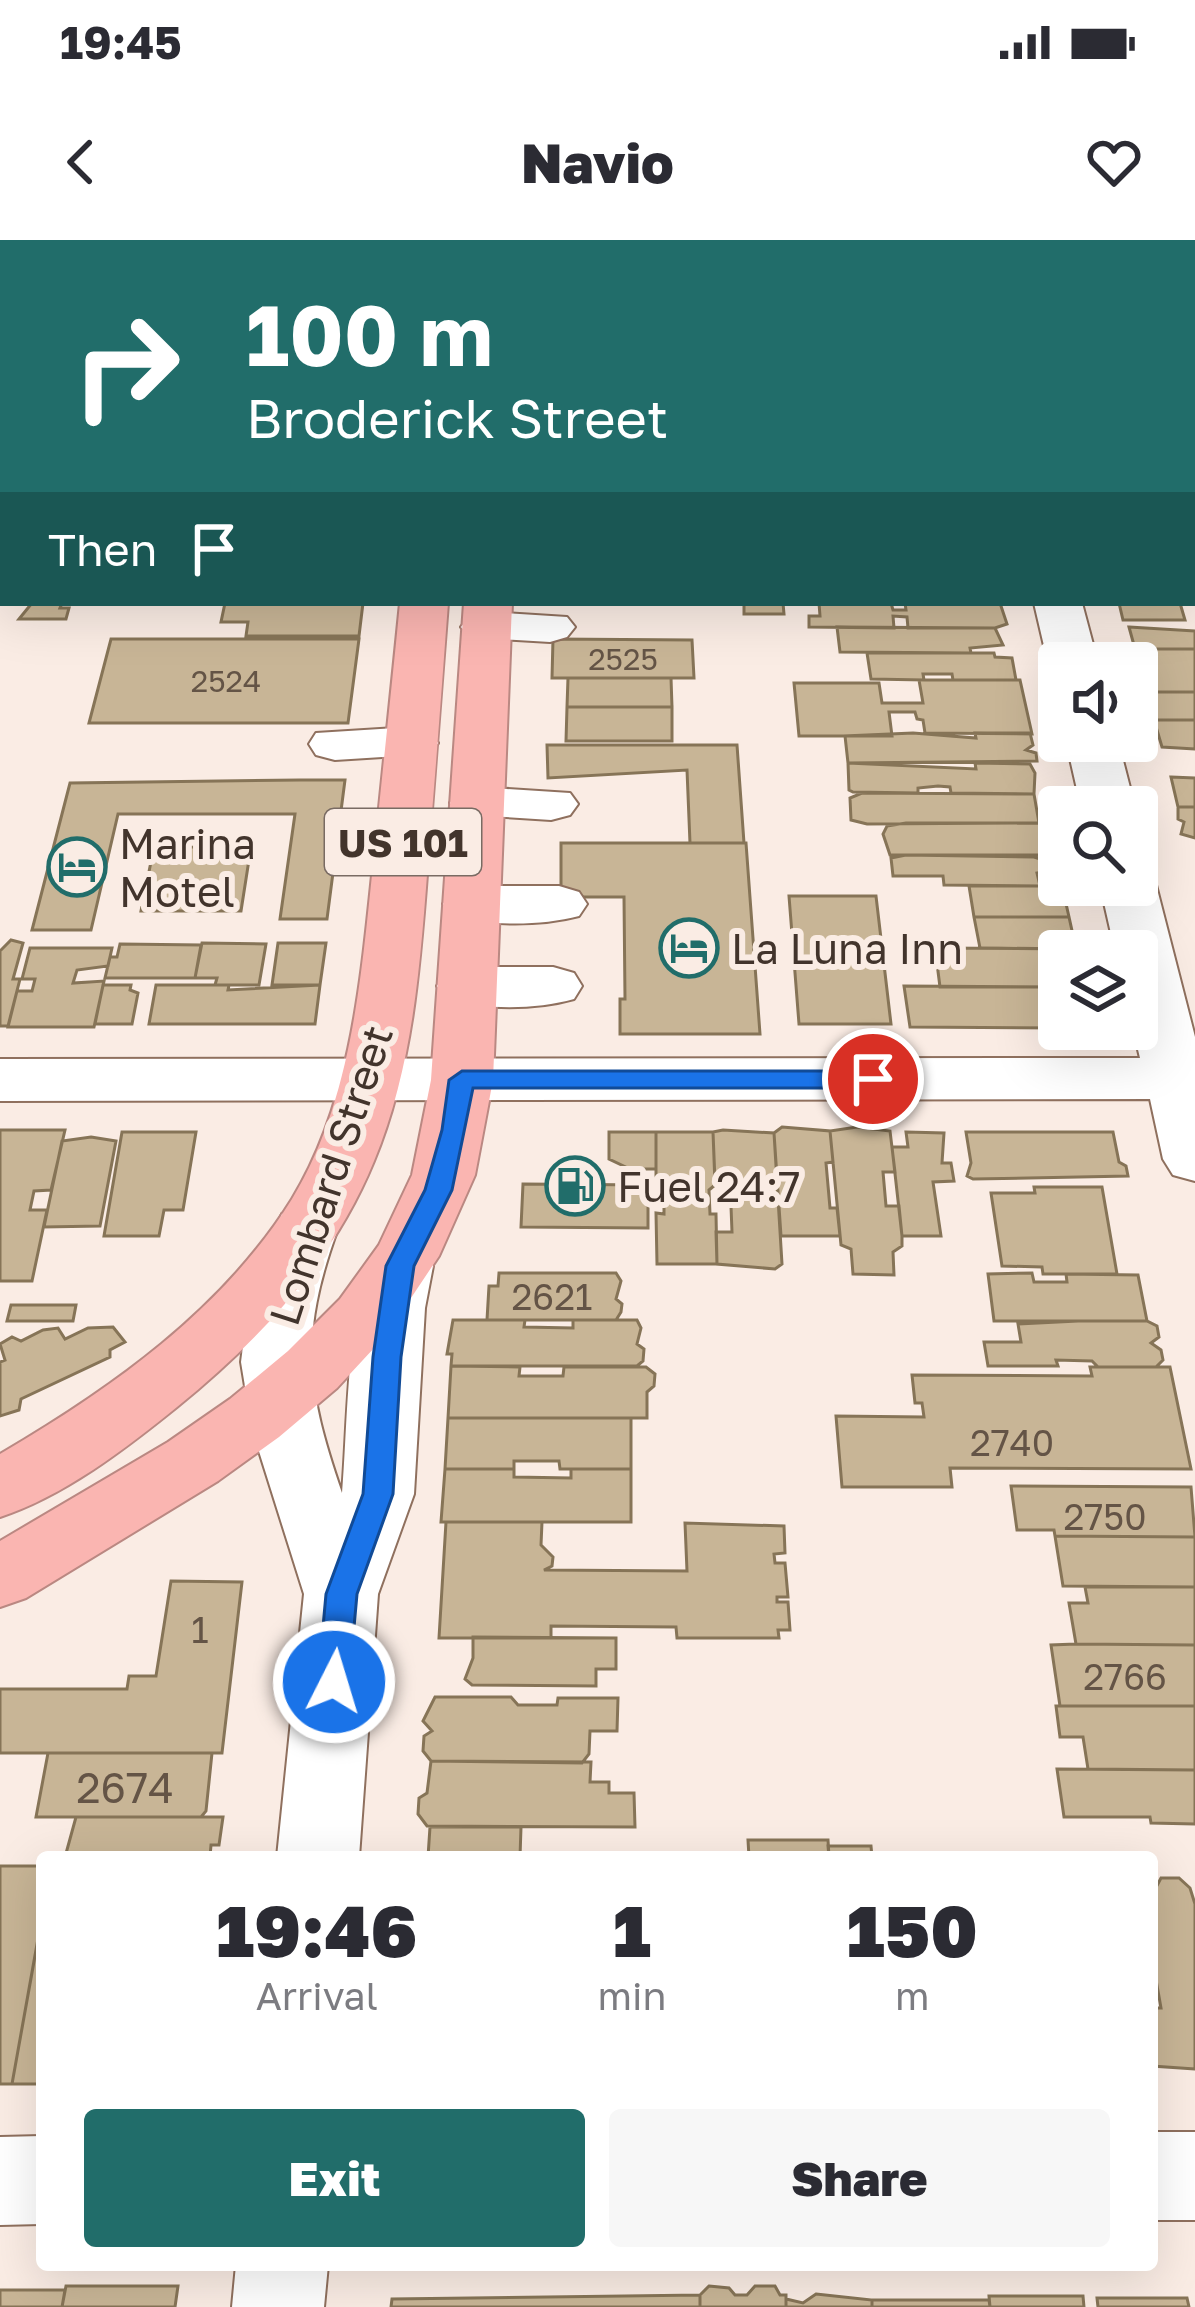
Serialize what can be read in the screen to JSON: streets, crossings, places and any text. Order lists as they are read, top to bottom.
{
  "streets": {
    "highway": ["US 101", "Lombard Street"]
  },
  "crossings": [
    ["US 101", "Lombard Street"]
  ],
  "places": {
    "hotel": ["Marina Motel", "La Luna Inn"],
    "fuel station": ["Fuel 24:7"]
  },
  "house_numbers": [
    "2525",
    "2524",
    "2621",
    "2740",
    "2750",
    "1",
    "2766",
    "2674"
  ],
  "page": {
    "status": "19:45",
    "header": "Navio",
    "turn": ["100 m", "Broderick Street"],
    "then": "Then",
    "eta": [
      "19:46",
      "Arrival",
      "1",
      "min",
      "150",
      "m"
    ],
    "buttons": ["Exit", "Share"]
  }
}
